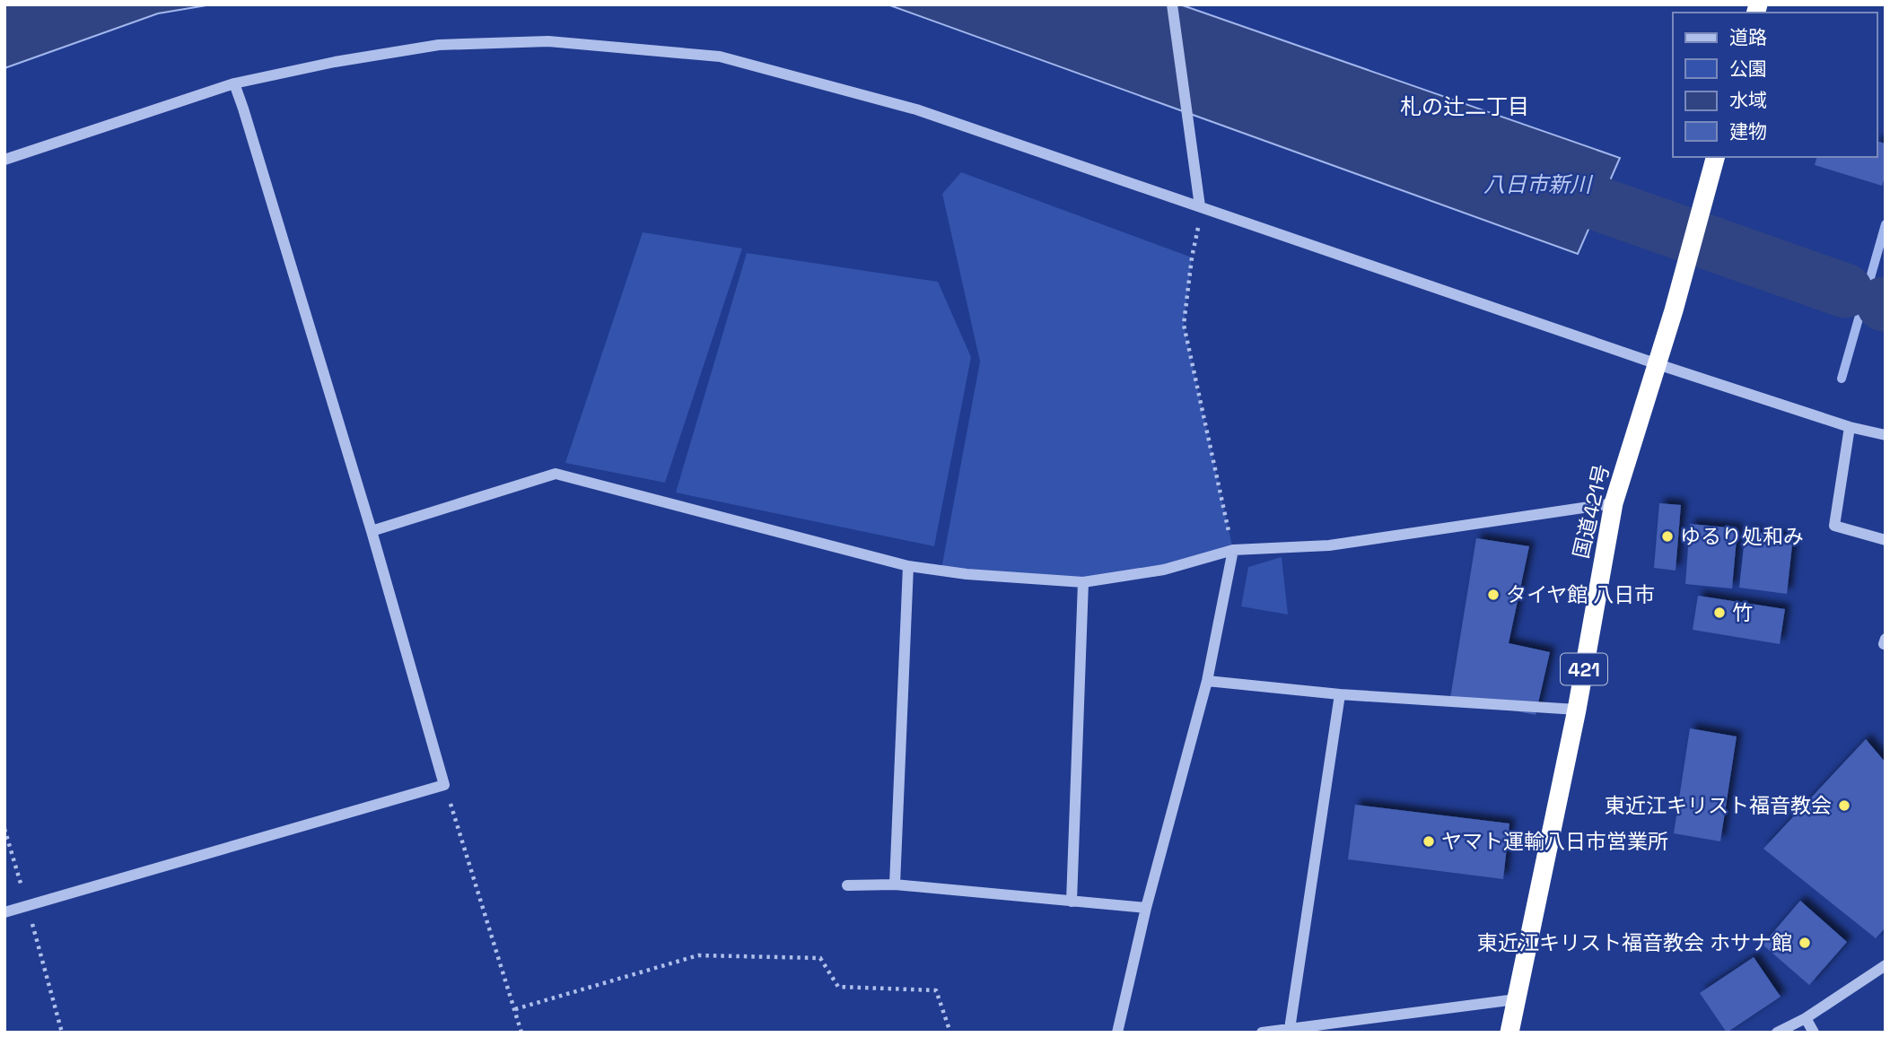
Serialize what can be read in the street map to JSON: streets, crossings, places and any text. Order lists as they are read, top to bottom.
{
  "streets": {
    "highway": ["国道421号", "421"]
  },
  "districts": ["札の辻二丁目"],
  "water": ["八日市新川"],
  "places": [
    "ゆるり処和み",
    "タイヤ館 八日市",
    "竹",
    "東近江キリスト福音教会",
    "ヤマト運輸八日市営業所",
    "東近江キリスト福音教会 ホサナ館"
  ],
  "legend": [
    "道路",
    "公園",
    "水域",
    "建物"
  ]
}
